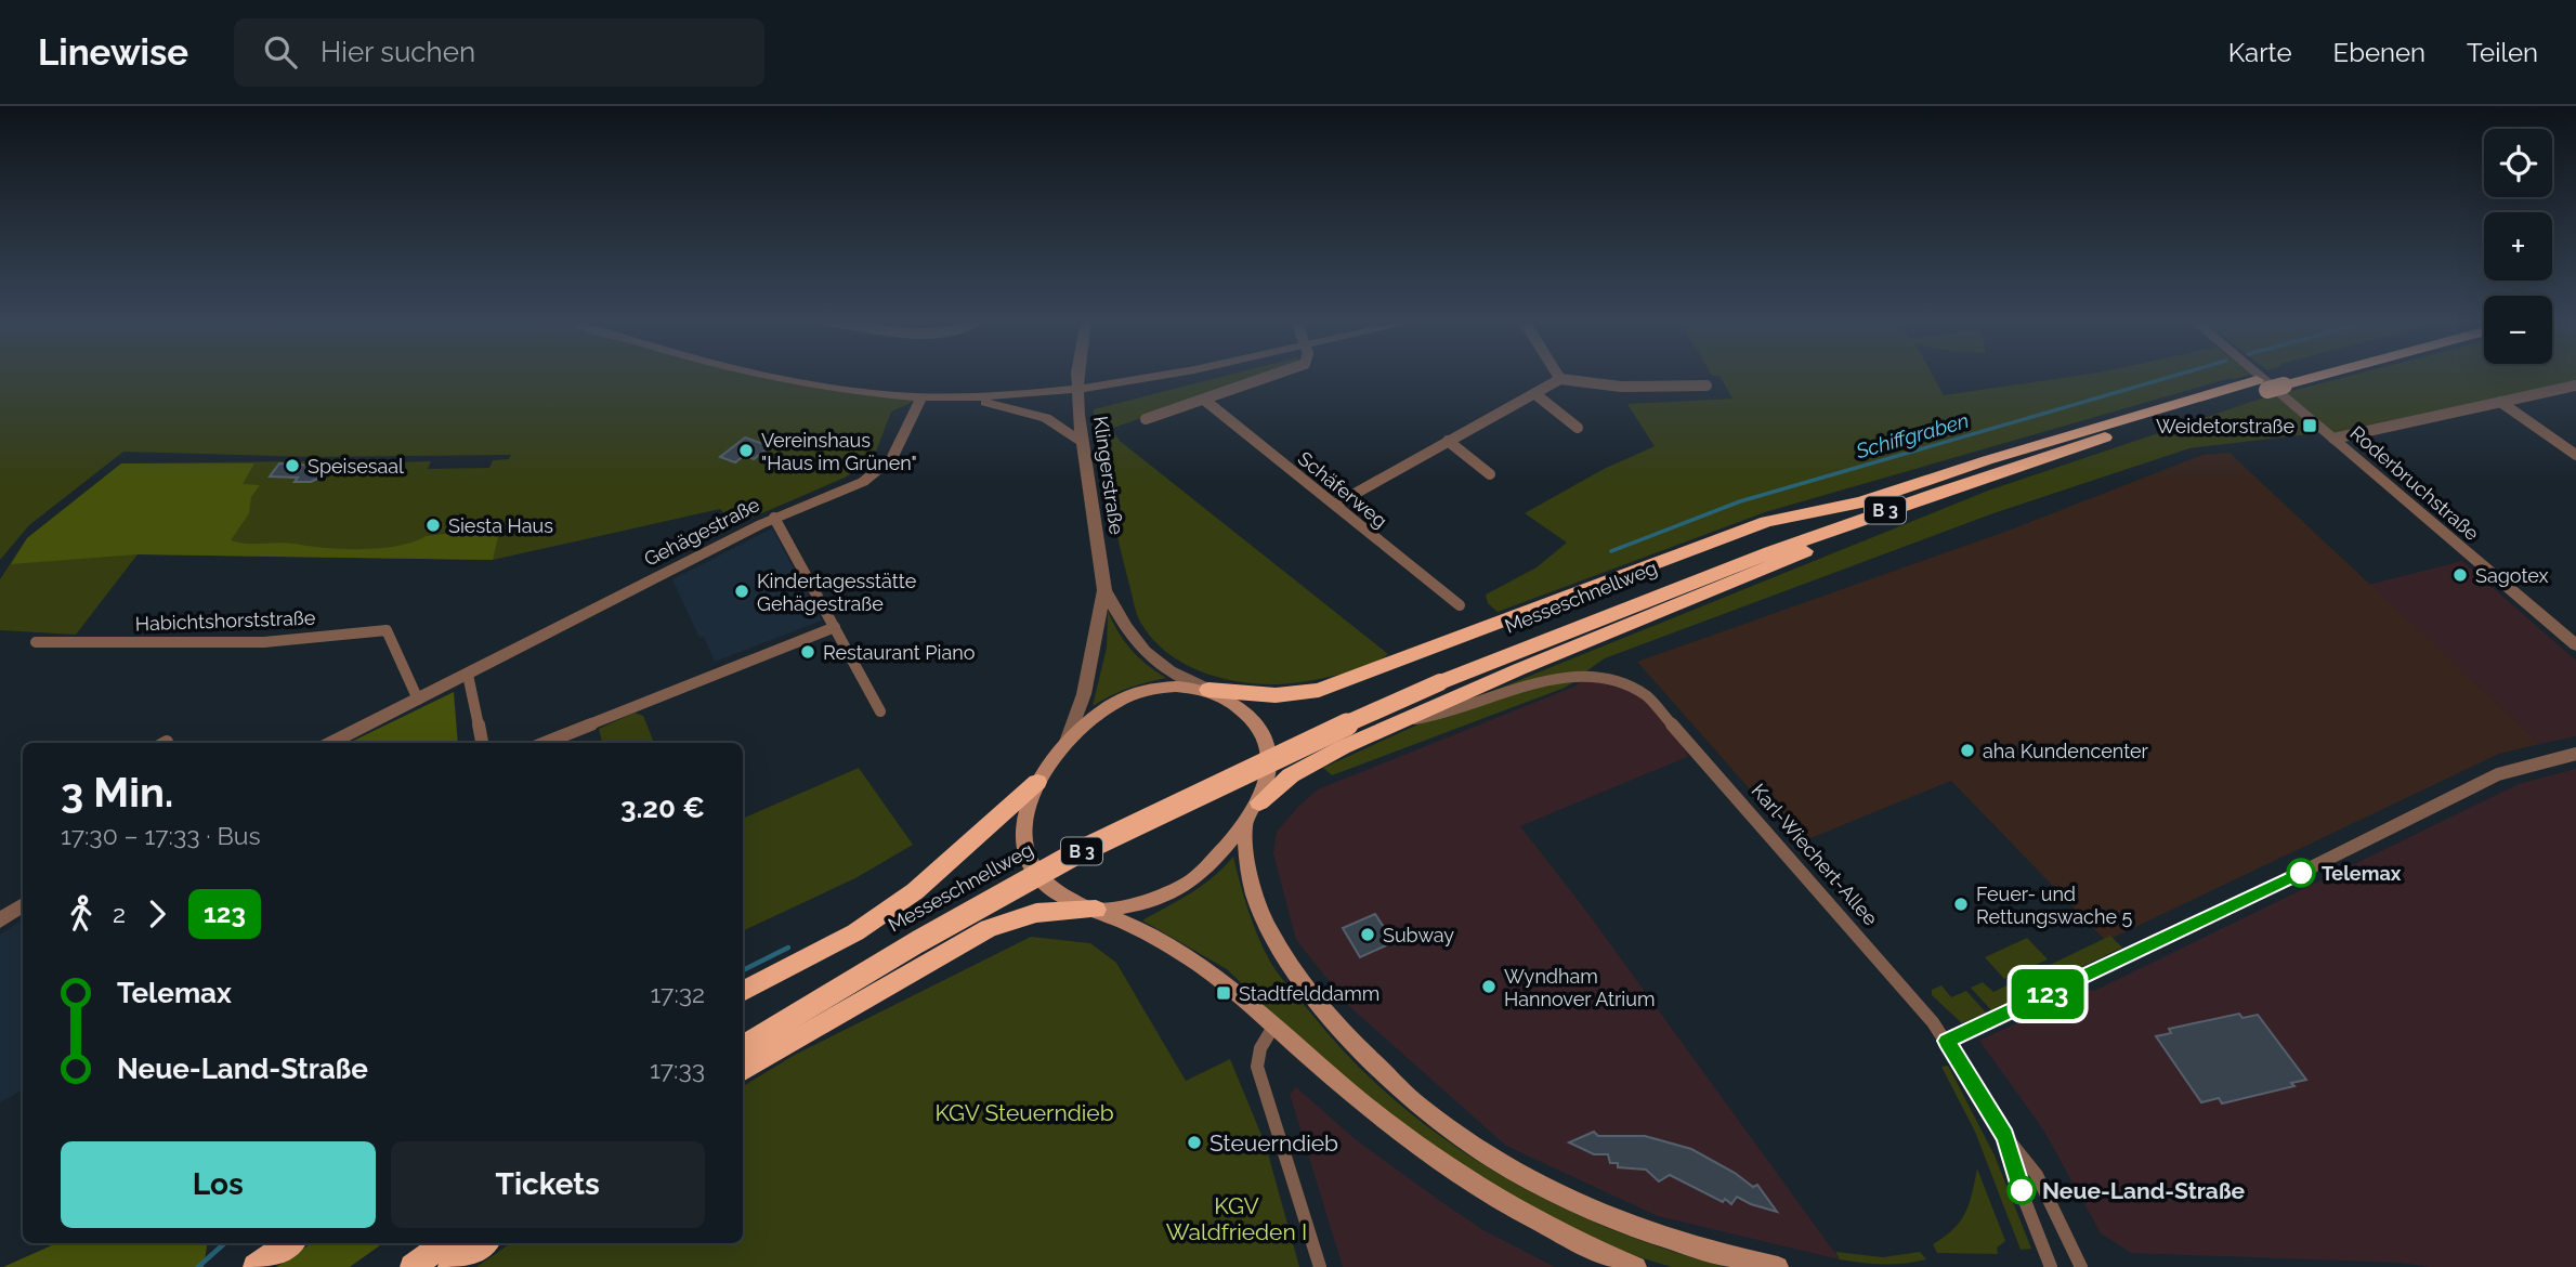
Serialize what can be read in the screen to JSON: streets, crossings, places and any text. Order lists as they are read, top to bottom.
{
  "streets": {
    "highway": ["B 3", "Messeschnellweg"],
    "street": [
      "Klingerstraße",
      "Roderbruchstraße",
      "Schäferweg",
      "Gehägestraße",
      "Habichtshorststraße",
      "Karl-Wiechert-Allee"
    ]
  },
  "crossings": [
    ["Gehägestraße", "Habichtshorststraße"]
  ],
  "water": ["Schiffgraben"],
  "parks": ["KGV Steuerndieb", "KGV Waldfrieden I"],
  "places": {
    "transit": ["Weidetorstraße", "Stadtfelddamm"],
    "other": [
      "Vereinshaus \"Haus im Grünen\"",
      "Speisesaal",
      "Siesta Haus",
      "Sagotex",
      "Kindertagesstätte Gehägestraße",
      "Restaurant Piano",
      "aha Kundencenter",
      "Telemax",
      "Feuer- und Rettungswache 5",
      "Subway",
      "Wyndham Hannover Atrium",
      "Steuerndieb",
      "Neue-Land-Straße"
    ]
  },
  "lines": ["bus line 123"],
  "page": {
    "header": "Linewise",
    "search": "Hier suchen",
    "nav": ["Karte", "Ebenen", "Teilen"],
    "on_map": "123",
    "map_buttons": ["+", "−"],
    "heading": ["3 Min.", "17:30 – 17:33 · Bus", "3.20 €"],
    "legs": ["2", "123"],
    "list": [
      {
        "name": "Telemax",
        "value": "17:32"
      },
      {
        "name": "Neue-Land-Straße",
        "value": "17:33"
      }
    ],
    "buttons": ["Los", "Tickets"]
  }
}
